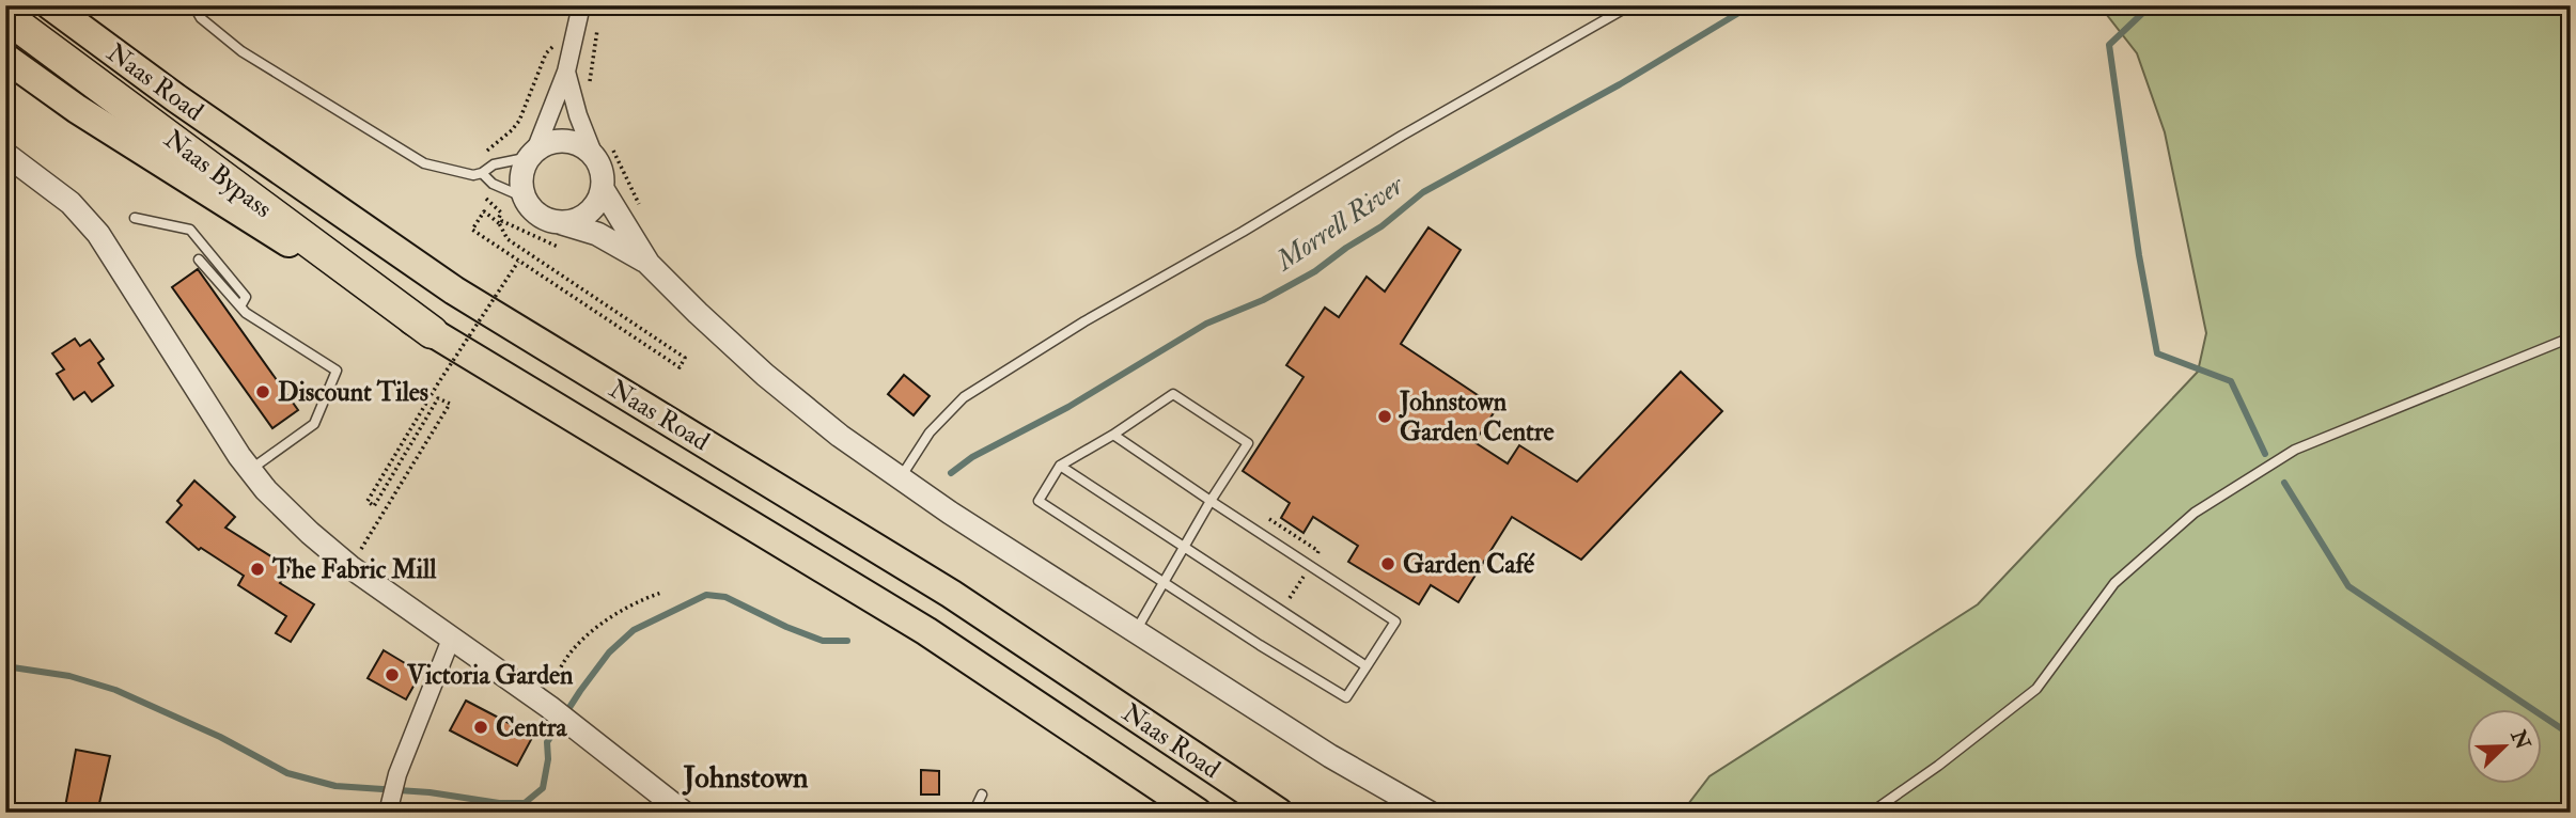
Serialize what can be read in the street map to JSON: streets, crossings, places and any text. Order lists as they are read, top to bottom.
{
  "streets": {
    "highway": ["Naas Road", "Naas Bypass"]
  },
  "crossings": [
    ["Naas Road", "Naas Bypass"]
  ],
  "districts": ["Johnstown"],
  "water": ["Morrell River"],
  "places": [
    "Discount Tiles",
    "Johnstown Garden Centre",
    "Garden Café",
    "The Fabric Mill",
    "Victoria Garden",
    "Centra"
  ],
  "north": "top right"
}
